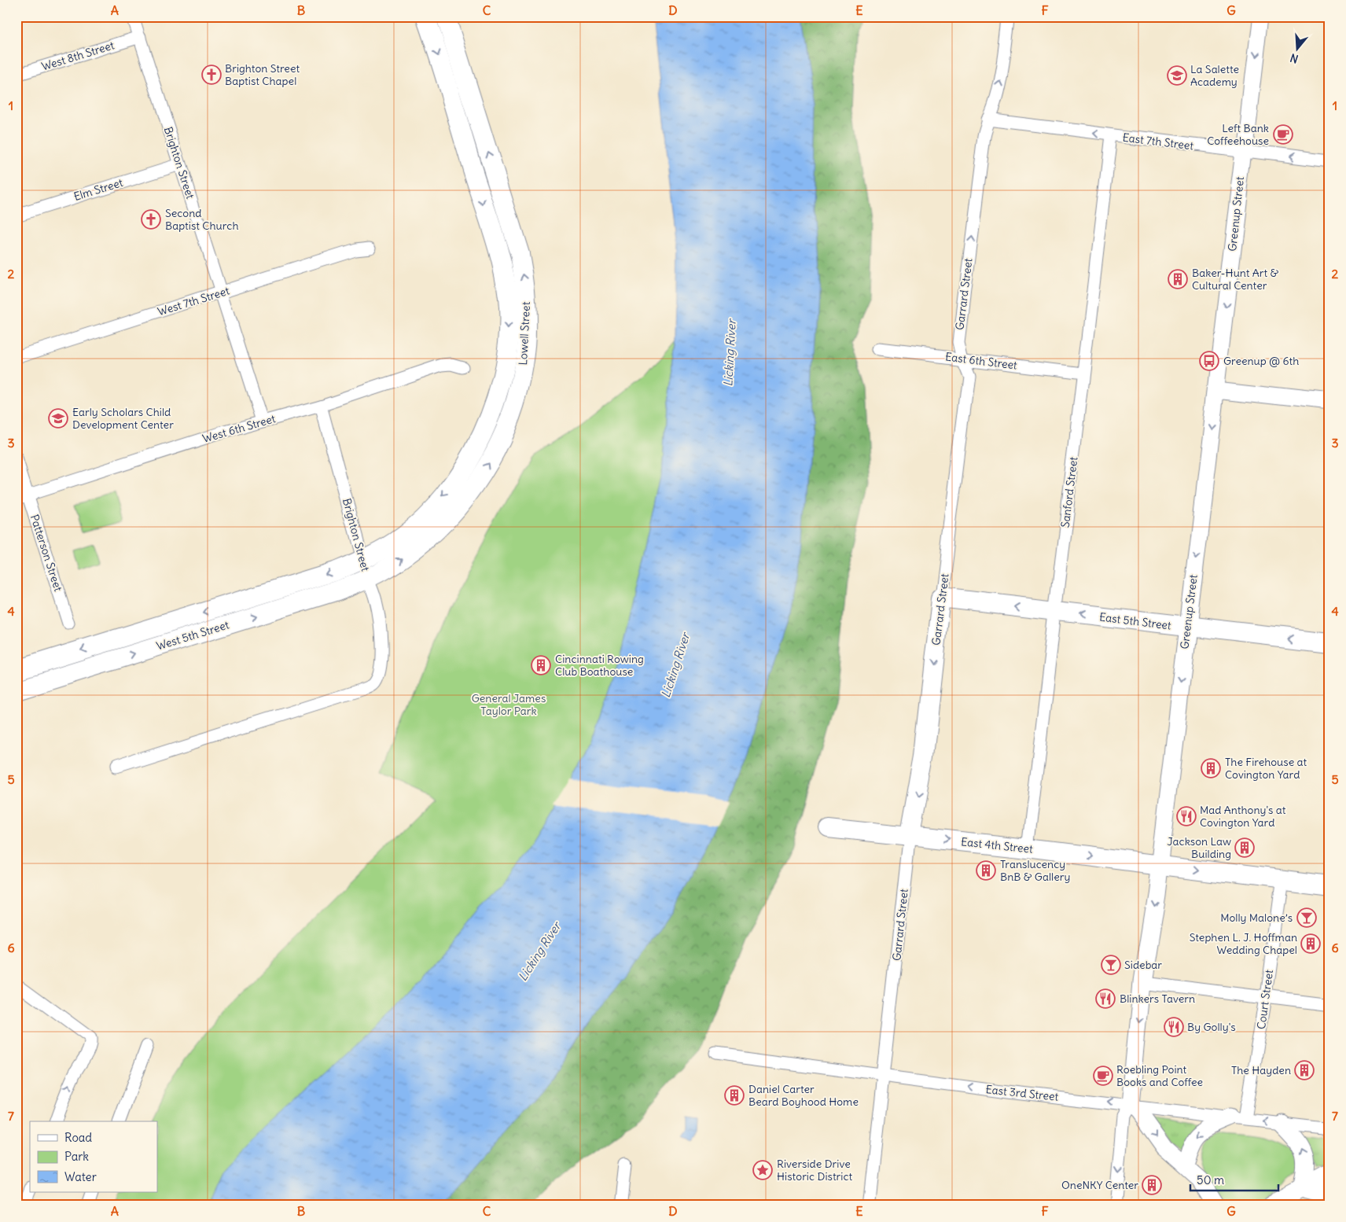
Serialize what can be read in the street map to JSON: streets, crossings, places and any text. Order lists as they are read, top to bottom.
{
  "streets": {
    "main road": [
      "Greenup Street",
      "Garrard Street",
      "Lowell Street",
      "East 5th Street",
      "West 5th Street",
      "East 4th Street"
    ],
    "street": [
      "West 8th Street",
      "East 7th Street",
      "Brighton Street",
      "Elm Street",
      "West 7th Street",
      "East 6th Street",
      "West 6th Street",
      "Sanford Street",
      "Patterson Street",
      "Court Street",
      "East 3rd Street"
    ]
  },
  "crossings": [
    ["West 8th Street", "Brighton Street"],
    ["East 7th Street", "Greenup Street"],
    ["East 7th Street", "Garrard Street"],
    ["East 7th Street", "Sanford Street"],
    ["Brighton Street", "Elm Street"],
    ["Brighton Street", "West 7th Street"],
    ["Brighton Street", "Lowell Street"],
    ["Brighton Street", "West 6th Street"],
    ["Brighton Street", "West 5th Street"],
    ["Greenup Street", "East 5th Street"],
    ["Greenup Street", "East 4th Street"],
    ["Greenup Street", "East 3rd Street"],
    ["Garrard Street", "East 6th Street"],
    ["Garrard Street", "East 5th Street"],
    ["Garrard Street", "East 4th Street"],
    ["Garrard Street", "East 3rd Street"],
    ["Lowell Street", "West 5th Street"],
    ["East 6th Street", "Sanford Street"],
    ["West 6th Street", "Patterson Street"],
    ["Sanford Street", "East 5th Street"],
    ["Sanford Street", "East 4th Street"],
    ["East 4th Street", "Court Street"],
    ["Court Street", "East 3rd Street"]
  ],
  "one_way": [
    "East 7th Street",
    "Greenup Street",
    "East 5th Street",
    "East 4th Street",
    "East 3rd Street"
  ],
  "water": ["Licking River"],
  "parks": ["General James Taylor Park"],
  "places": {
    "church": ["Brighton Street Baptist Chapel", "Second Baptist Church"],
    "school or university": ["La Salette Academy", "Early Scholars Child Development Center"],
    "cafe": ["Left Bank Coffeehouse", "Roebling Point Books and Coffee"],
    "building": [
      "Baker-Hunt Art & Cultural Center",
      "Cincinnati Rowing Club Boathouse",
      "The Firehouse at Covington Yard",
      "Jackson Law Building",
      "Translucency BnB & Gallery",
      "Stephen L. J. Hoffman Wedding Chapel",
      "The Hayden",
      "Daniel Carter Beard Boyhood Home",
      "OneNKY Center"
    ],
    "bus stop": ["Greenup @ 6th"],
    "restaurant": ["Mad Anthony's at Covington Yard", "Blinkers Tavern", "By Golly's"],
    "bar": ["Molly Malone’s", "Sidebar"],
    "place": ["Riverside Drive Historic District"]
  },
  "legend": ["Road", "Park", "Water"],
  "scale_bar": "50 m",
  "north": "bottom",
  "grid": {
    "columns": [
      "A",
      "B",
      "C",
      "D",
      "E",
      "F",
      "G"
    ],
    "rows": [
      "1",
      "2",
      "3",
      "4",
      "5",
      "6",
      "7"
    ]
  }
}
